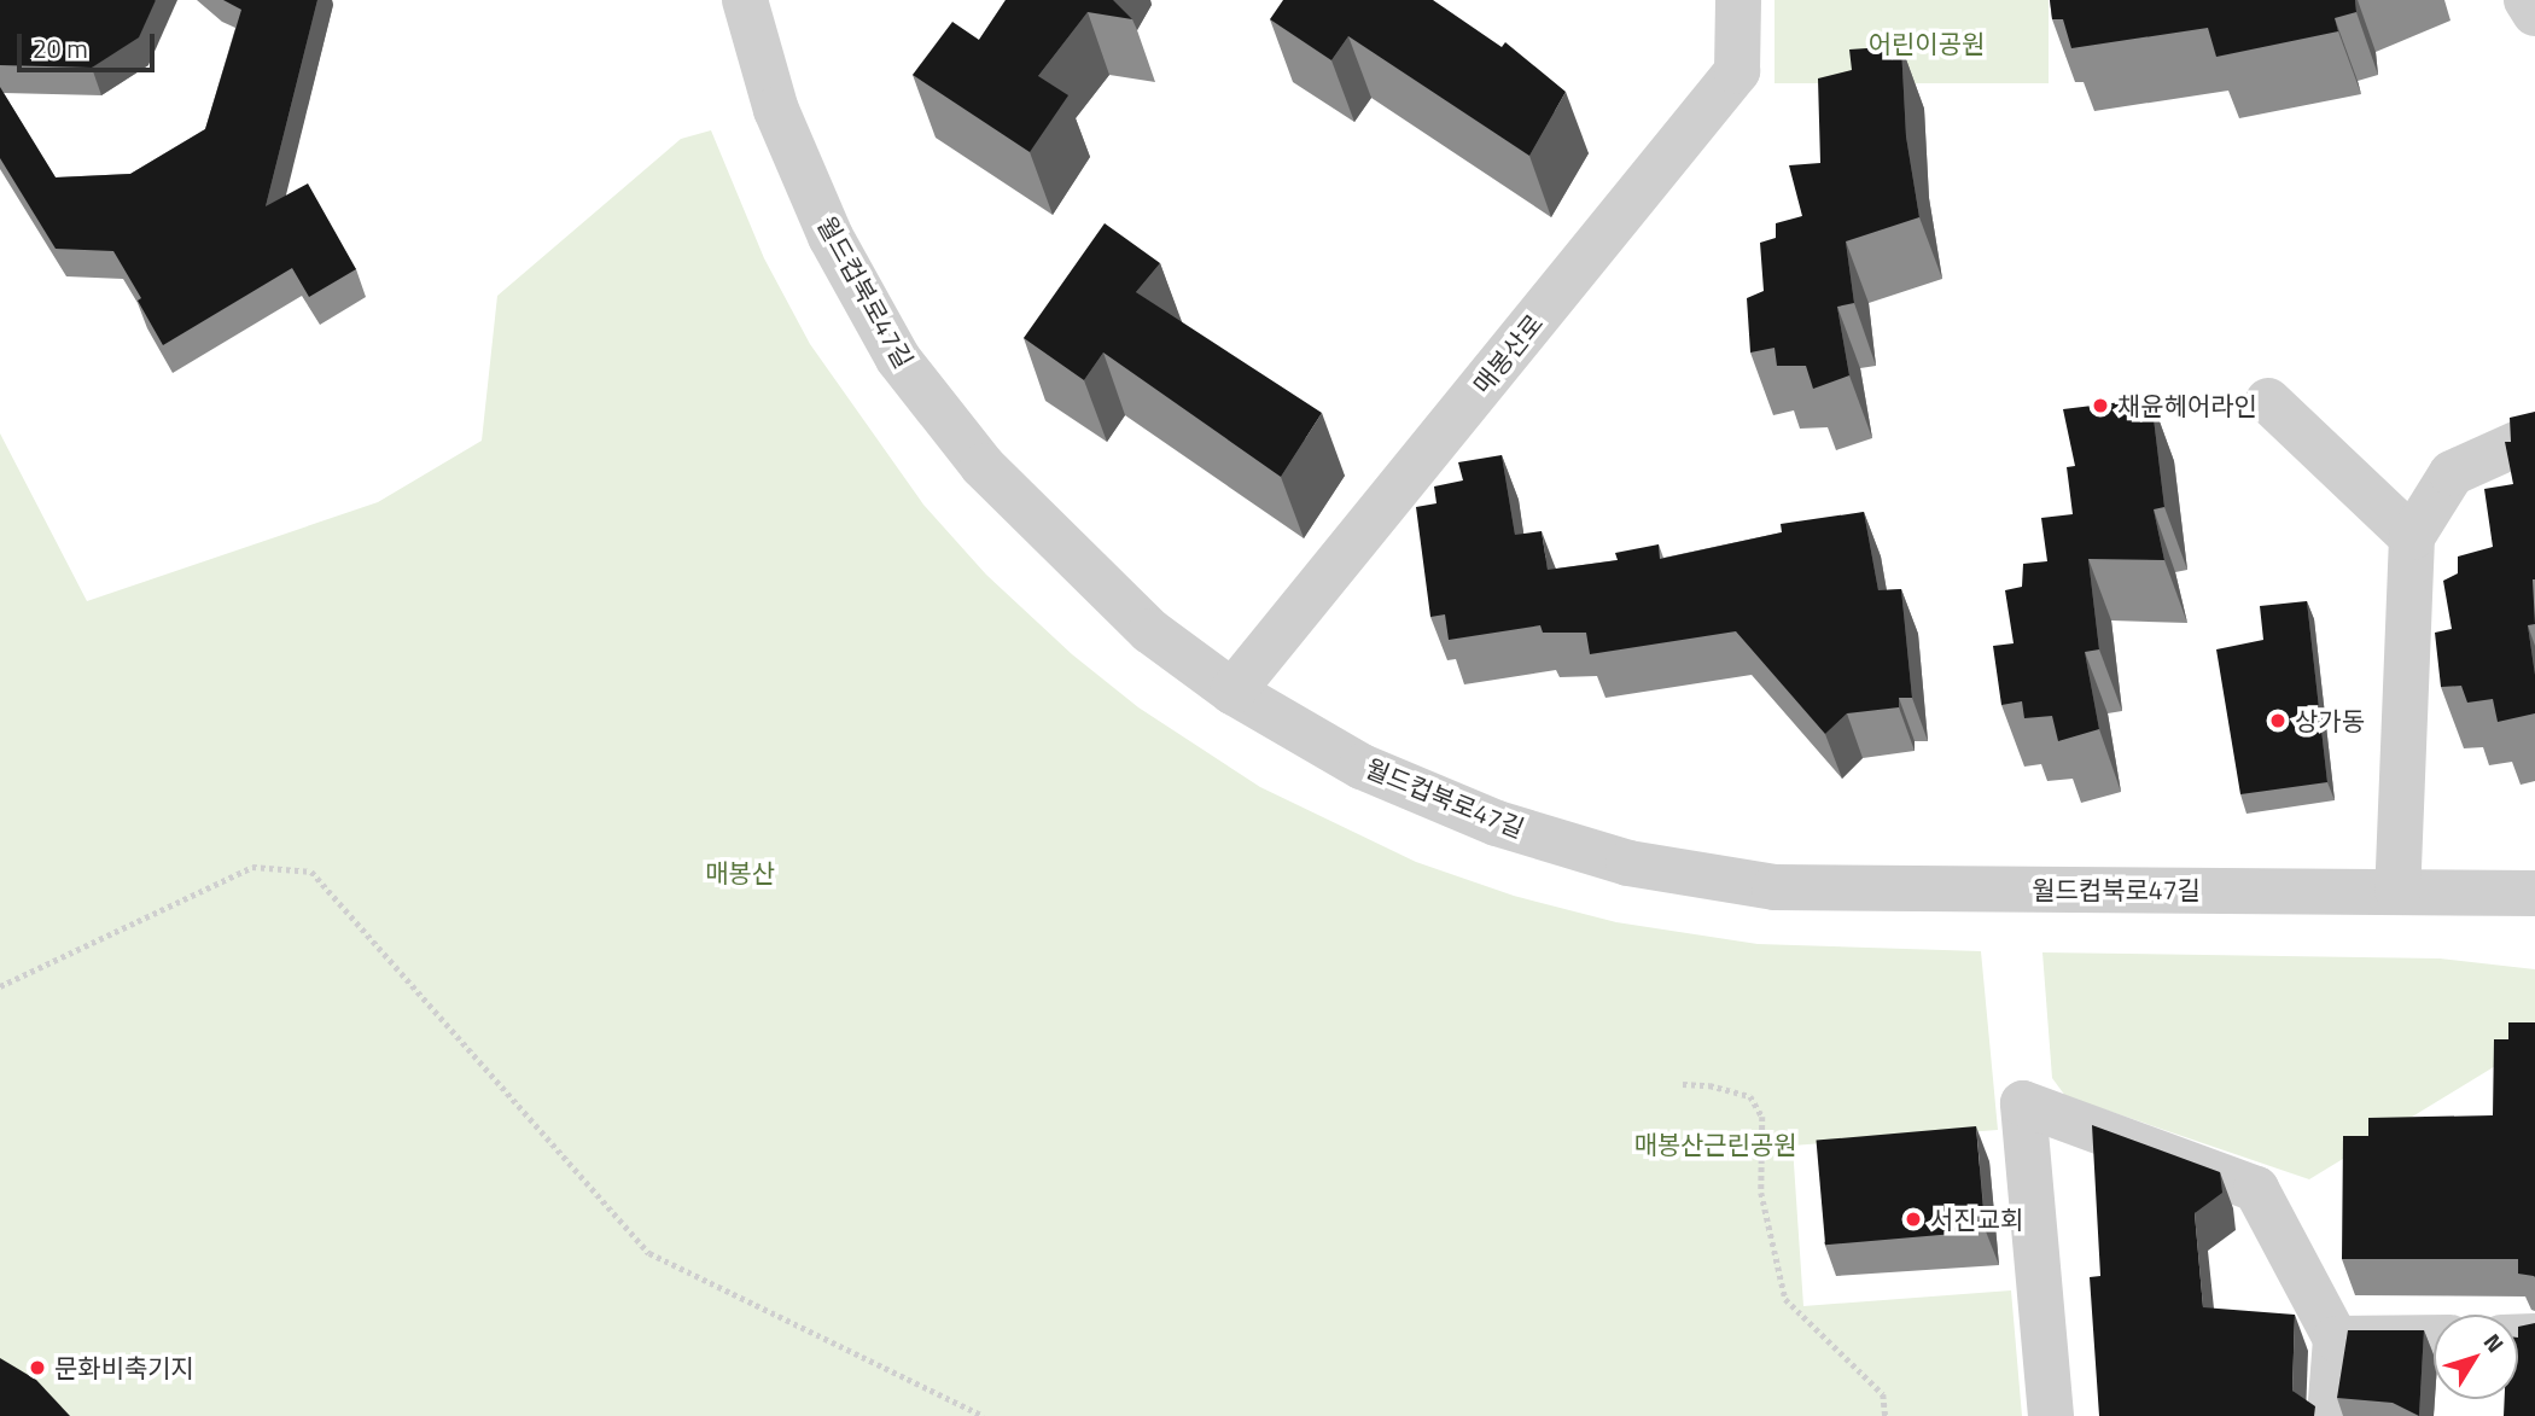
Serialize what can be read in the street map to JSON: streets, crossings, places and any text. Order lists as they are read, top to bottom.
{
  "streets": {
    "street": ["월드컵북로47길", "매봉산로"]
  },
  "crossings": [
    ["월드컵북로47길", "매봉산로"]
  ],
  "parks": ["어린이공원", "매봉산", "매봉산근린공원"],
  "places": [
    "채윤헤어라인",
    "상가동",
    "서진교회",
    "문화비축기지"
  ],
  "scale_bar": "20 m",
  "north": "top right"
}
